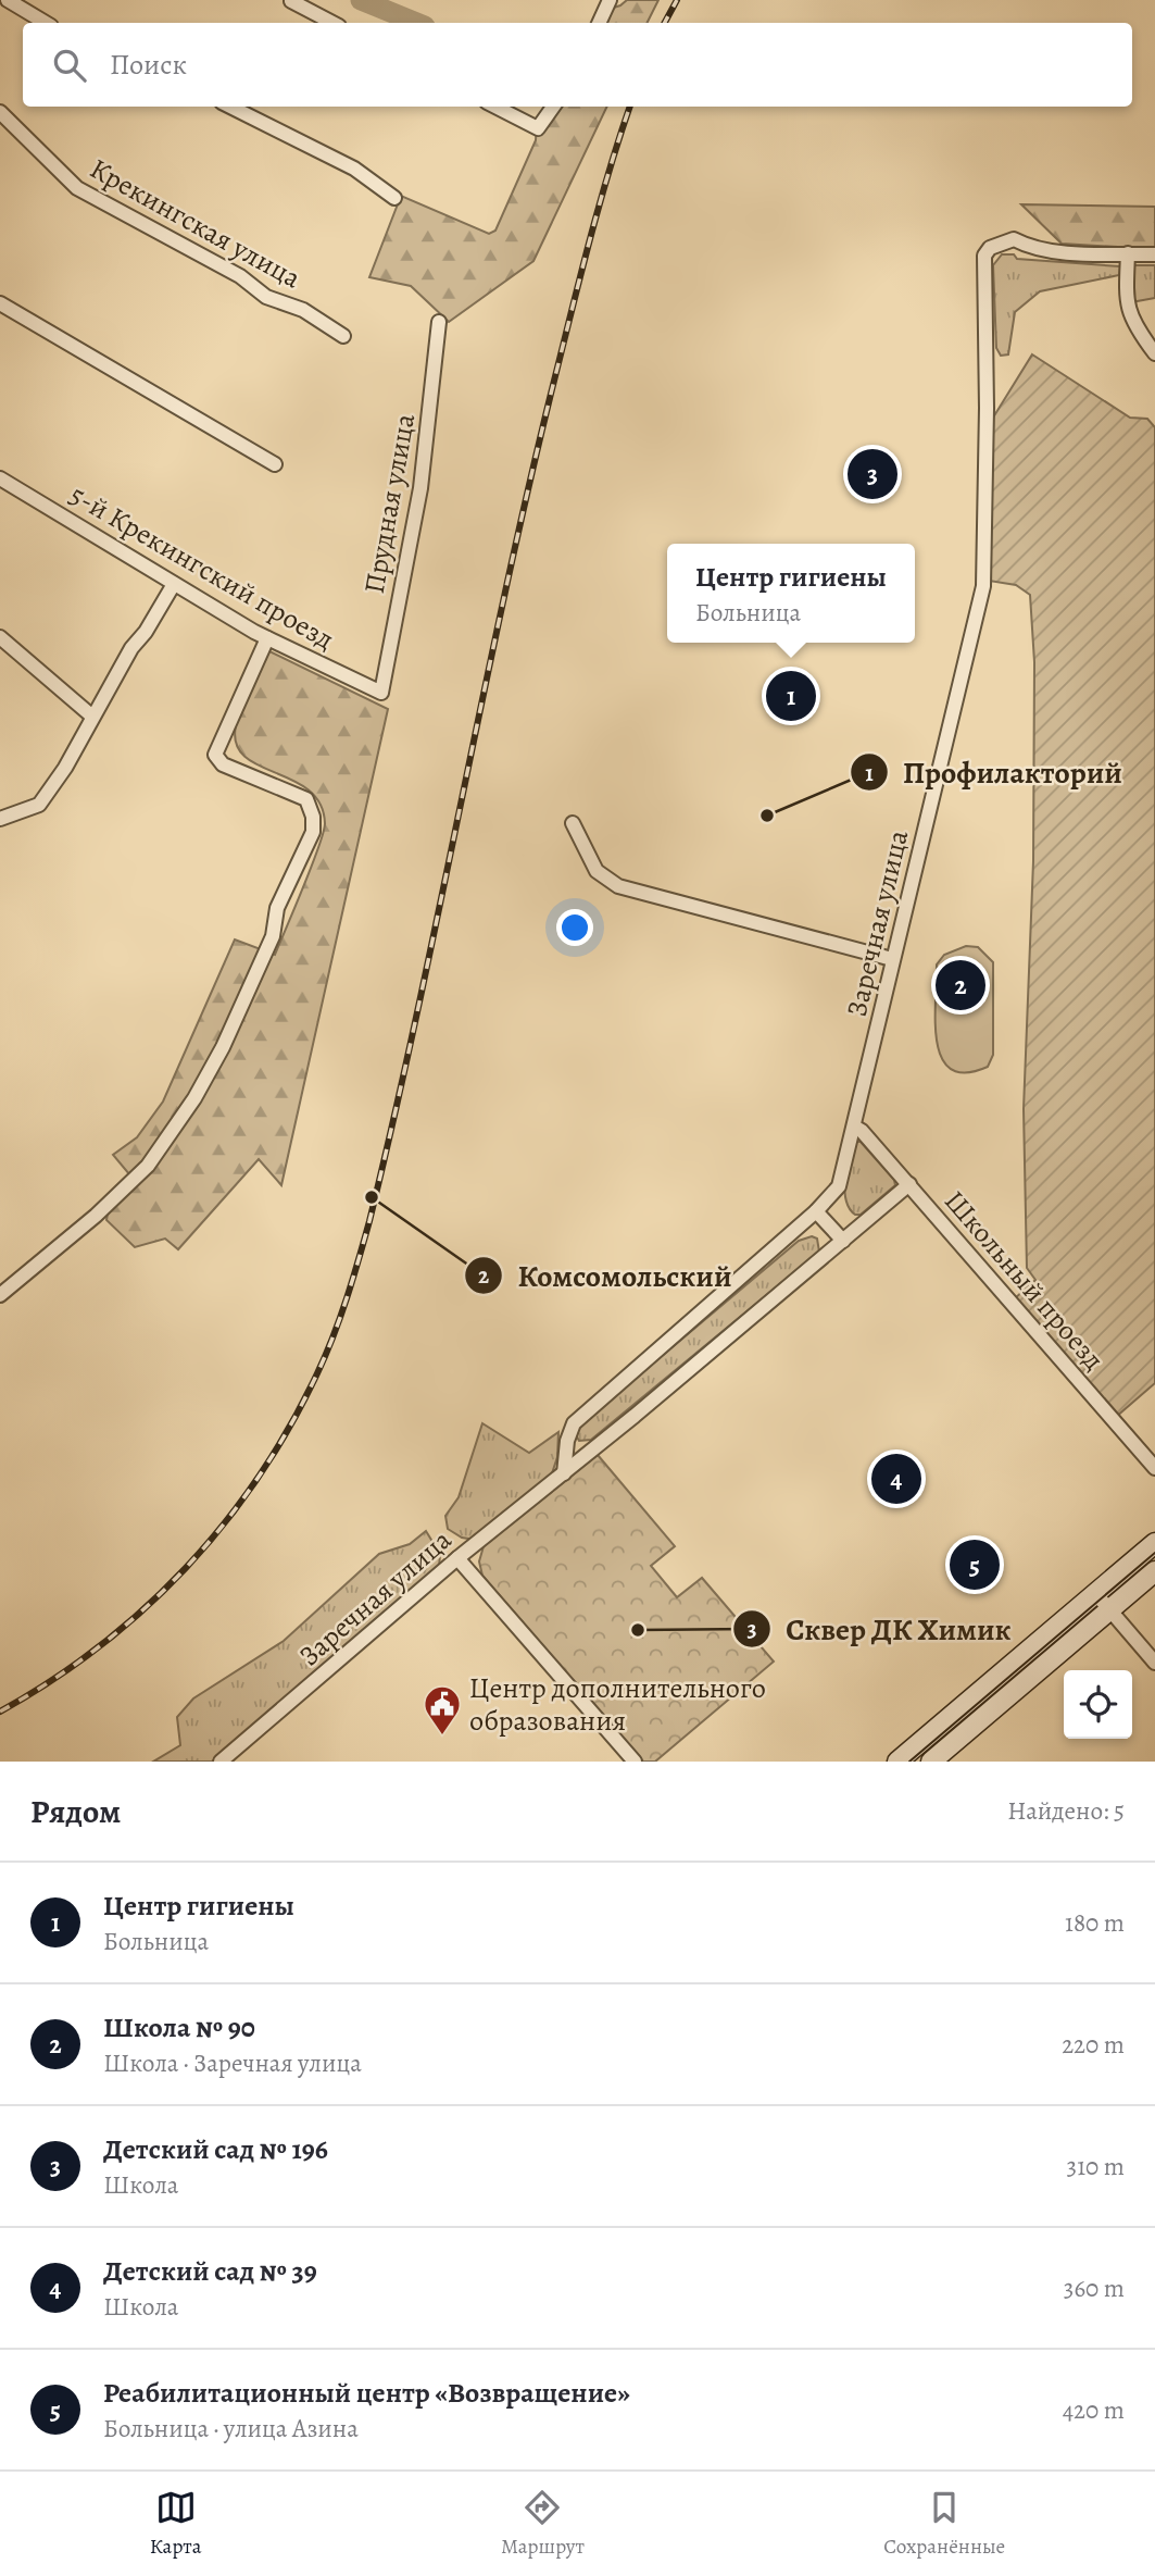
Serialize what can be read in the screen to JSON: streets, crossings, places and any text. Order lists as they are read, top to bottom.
{
  "streets": {
    "street": [
      "Крекингская улица",
      "Прудная улица",
      "5-й Крекингский проезд",
      "Заречная улица",
      "Школьный проезд"
    ]
  },
  "crossings": [
    ["Прудная улица", "5-й Крекингский проезд"],
    ["Заречная улица", "Школьный проезд"]
  ],
  "places": {
    "other": ["Профилакторий", "Комсомольский", "Сквер ДК Химик"],
    "public building": ["Центр дополнительного образования"]
  },
  "page": {
    "search": "Поиск",
    "pins": [
      "3",
      "1",
      "2",
      "4",
      "5"
    ],
    "popup": ["Центр гигиены", "Больница"],
    "heading": ["Рядом", "Найдено: 5"],
    "list": [
      {
        "mark": "1",
        "name": "Центр гигиены",
        "note": "Больница",
        "value": "180 m"
      },
      {
        "mark": "2",
        "name": "Школа № 90",
        "note": "Школа · Заречная улица",
        "value": "220 m"
      },
      {
        "mark": "3",
        "name": "Детский сад № 196",
        "note": "Школа",
        "value": "310 m"
      },
      {
        "mark": "4",
        "name": "Детский сад № 39",
        "note": "Школа",
        "value": "360 m"
      },
      {
        "mark": "5",
        "name": "Реабилитационный центр «Возвращение»",
        "note": "Больница · улица Азина",
        "value": "420 m"
      }
    ],
    "nav": ["Карта", "Маршрут", "Сохранённые"]
  }
}
